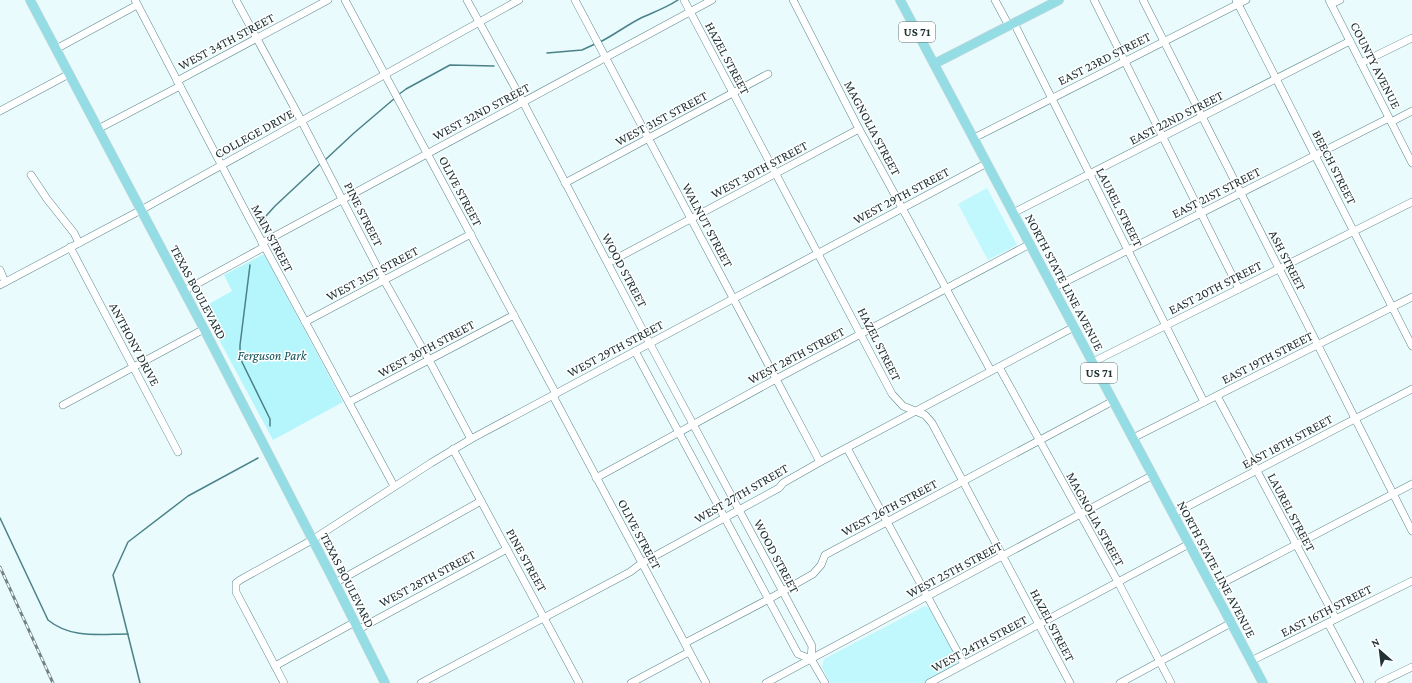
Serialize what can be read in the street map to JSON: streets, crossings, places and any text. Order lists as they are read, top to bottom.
{
  "streets": {
    "main road": ["US 71", "NORTH STATE LINE AVENUE", "TEXAS BOULEVARD"],
    "street": [
      "WEST 34TH STREET",
      "HAZEL STREET",
      "EAST 23RD STREET",
      "COUNTY AVENUE",
      "WEST 32ND STREET",
      "EAST 22ND STREET",
      "WEST 31ST STREET",
      "MAGNOLIA STREET",
      "COLLEGE DRIVE",
      "BEECH STREET",
      "WEST 30TH STREET",
      "OLIVE STREET",
      "EAST 21ST STREET",
      "WEST 29TH STREET",
      "LAUREL STREET",
      "PINE STREET",
      "WALNUT STREET",
      "MAIN STREET",
      "ASH STREET",
      "WOOD STREET",
      "EAST 20TH STREET",
      "ANTHONY DRIVE",
      "WEST 28TH STREET",
      "EAST 19TH STREET",
      "EAST 18TH STREET",
      "WEST 27TH STREET",
      "WEST 26TH STREET",
      "WEST 25TH STREET",
      "EAST 16TH STREET",
      "WEST 24TH STREET"
    ]
  },
  "crossings": [
    ["WEST 34TH STREET", "PINE STREET"],
    ["WEST 34TH STREET", "MAIN STREET"],
    ["WEST 34TH STREET", "TEXAS BOULEVARD"],
    ["HAZEL STREET", "WEST 32ND STREET"],
    ["HAZEL STREET", "WEST 31ST STREET"],
    ["HAZEL STREET", "WEST 30TH STREET"],
    ["HAZEL STREET", "WEST 29TH STREET"],
    ["HAZEL STREET", "WEST 28TH STREET"],
    ["HAZEL STREET", "WEST 27TH STREET"],
    ["HAZEL STREET", "WEST 26TH STREET"],
    ["HAZEL STREET", "WEST 25TH STREET"],
    ["HAZEL STREET", "WEST 24TH STREET"],
    ["EAST 23RD STREET", "BEECH STREET"],
    ["EAST 23RD STREET", "LAUREL STREET"],
    ["EAST 23RD STREET", "ASH STREET"],
    ["EAST 23RD STREET", "NORTH STATE LINE AVENUE"],
    ["COUNTY AVENUE", "EAST 22ND STREET"],
    ["COUNTY AVENUE", "EAST 21ST STREET"],
    ["WEST 32ND STREET", "OLIVE STREET"],
    ["WEST 32ND STREET", "PINE STREET"],
    ["WEST 32ND STREET", "WALNUT STREET"],
    ["WEST 32ND STREET", "MAIN STREET"],
    ["WEST 32ND STREET", "WOOD STREET"],
    ["WEST 32ND STREET", "TEXAS BOULEVARD"],
    ["EAST 22ND STREET", "BEECH STREET"],
    ["EAST 22ND STREET", "LAUREL STREET"],
    ["EAST 22ND STREET", "ASH STREET"],
    ["EAST 22ND STREET", "NORTH STATE LINE AVENUE"],
    ["WEST 31ST STREET", "OLIVE STREET"],
    ["WEST 31ST STREET", "PINE STREET"],
    ["WEST 31ST STREET", "WALNUT STREET"],
    ["WEST 31ST STREET", "MAIN STREET"],
    ["WEST 31ST STREET", "WOOD STREET"],
    ["MAGNOLIA STREET", "WEST 30TH STREET"],
    ["MAGNOLIA STREET", "WEST 29TH STREET"],
    ["MAGNOLIA STREET", "WEST 28TH STREET"],
    ["MAGNOLIA STREET", "WEST 27TH STREET"],
    ["MAGNOLIA STREET", "WEST 26TH STREET"],
    ["MAGNOLIA STREET", "WEST 25TH STREET"],
    ["MAGNOLIA STREET", "WEST 24TH STREET"],
    ["COLLEGE DRIVE", "OLIVE STREET"],
    ["COLLEGE DRIVE", "PINE STREET"],
    ["COLLEGE DRIVE", "MAIN STREET"],
    ["COLLEGE DRIVE", "WOOD STREET"],
    ["COLLEGE DRIVE", "TEXAS BOULEVARD"],
    ["COLLEGE DRIVE", "ANTHONY DRIVE"],
    ["BEECH STREET", "EAST 21ST STREET"],
    ["BEECH STREET", "EAST 20TH STREET"],
    ["BEECH STREET", "EAST 19TH STREET"],
    ["WEST 30TH STREET", "OLIVE STREET"],
    ["WEST 30TH STREET", "PINE STREET"],
    ["WEST 30TH STREET", "WALNUT STREET"],
    ["WEST 30TH STREET", "MAIN STREET"],
    ["WEST 30TH STREET", "WOOD STREET"],
    ["OLIVE STREET", "WEST 29TH STREET"],
    ["OLIVE STREET", "WEST 28TH STREET"],
    ["OLIVE STREET", "WEST 27TH STREET"],
    ["OLIVE STREET", "WEST 26TH STREET"],
    ["EAST 21ST STREET", "LAUREL STREET"],
    ["EAST 21ST STREET", "ASH STREET"],
    ["EAST 21ST STREET", "NORTH STATE LINE AVENUE"],
    ["WEST 29TH STREET", "PINE STREET"],
    ["WEST 29TH STREET", "WALNUT STREET"],
    ["WEST 29TH STREET", "MAIN STREET"],
    ["WEST 29TH STREET", "WOOD STREET"],
    ["WEST 29TH STREET", "NORTH STATE LINE AVENUE"],
    ["WEST 29TH STREET", "TEXAS BOULEVARD"],
    ["WEST 29TH STREET", "WEST 28TH STREET"],
    ["LAUREL STREET", "EAST 20TH STREET"],
    ["LAUREL STREET", "EAST 19TH STREET"],
    ["LAUREL STREET", "EAST 18TH STREET"],
    ["LAUREL STREET", "EAST 16TH STREET"],
    ["PINE STREET", "WEST 28TH STREET"],
    ["PINE STREET", "WEST 27TH STREET"],
    ["WALNUT STREET", "WEST 28TH STREET"],
    ["WALNUT STREET", "WEST 27TH STREET"],
    ["ASH STREET", "EAST 20TH STREET"],
    ["ASH STREET", "EAST 19TH STREET"],
    ["ASH STREET", "EAST 18TH STREET"],
    ["WOOD STREET", "WEST 28TH STREET"],
    ["WOOD STREET", "WEST 27TH STREET"],
    ["WOOD STREET", "WEST 26TH STREET"],
    ["WOOD STREET", "WEST 25TH STREET"],
    ["NORTH STATE LINE AVENUE", "EAST 20TH STREET"],
    ["NORTH STATE LINE AVENUE", "WEST 28TH STREET"],
    ["NORTH STATE LINE AVENUE", "EAST 19TH STREET"],
    ["NORTH STATE LINE AVENUE", "EAST 18TH STREET"],
    ["NORTH STATE LINE AVENUE", "WEST 27TH STREET"],
    ["NORTH STATE LINE AVENUE", "WEST 26TH STREET"],
    ["NORTH STATE LINE AVENUE", "WEST 25TH STREET"],
    ["NORTH STATE LINE AVENUE", "EAST 16TH STREET"],
    ["NORTH STATE LINE AVENUE", "WEST 24TH STREET"],
    ["TEXAS BOULEVARD", "WEST 28TH STREET"]
  ],
  "parks": ["Ferguson Park"],
  "north": "top left"
}
